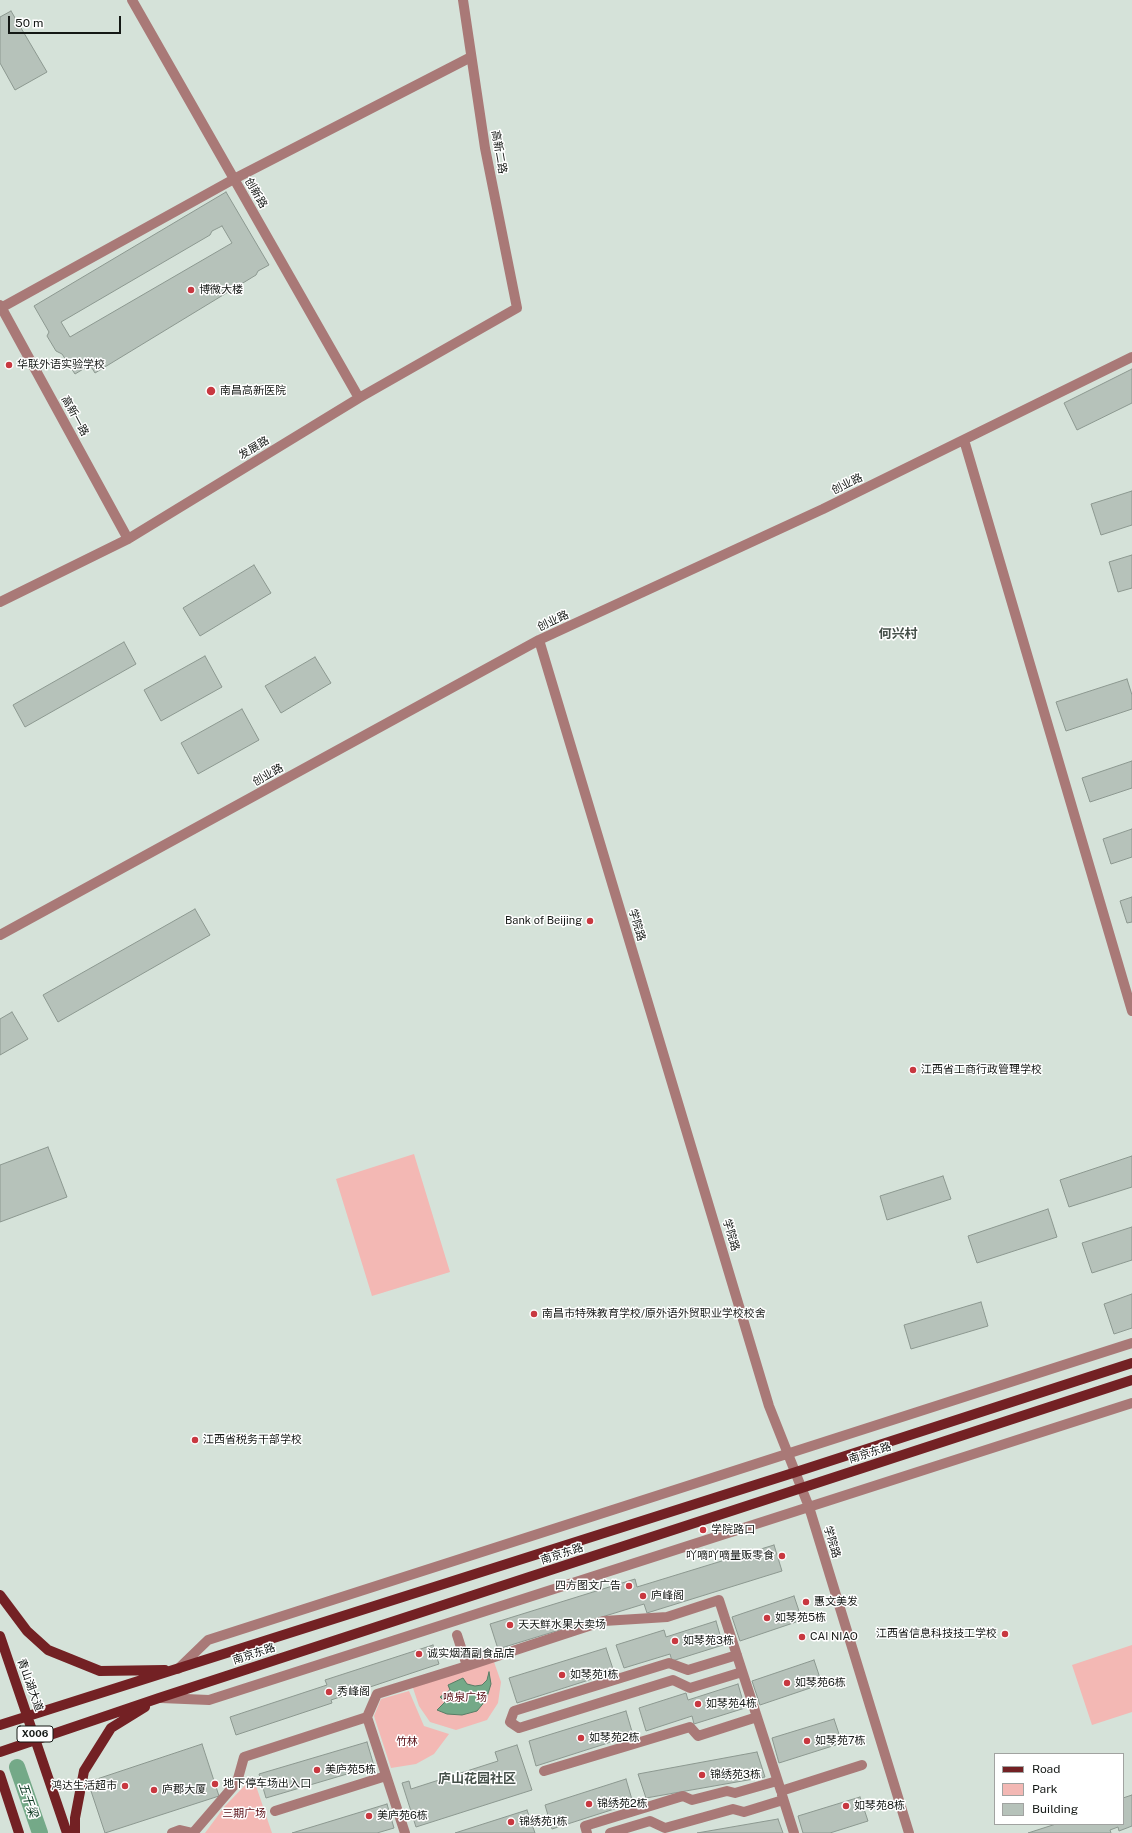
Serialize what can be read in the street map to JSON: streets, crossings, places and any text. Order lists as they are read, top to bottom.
{
  "streets": {
    "main road": ["南京东路", "青山湖大道", "X006"],
    "street": [
      "高新二路",
      "创新路",
      "高新一路",
      "发展路",
      "创业路",
      "学院路"
    ]
  },
  "crossings": [
    ["高新二路", "发展路"],
    ["创新路", "发展路"],
    ["高新一路", "发展路"],
    ["创业路", "学院路"],
    ["学院路", "南京东路"],
    ["南京东路", "青山湖大道"]
  ],
  "districts": ["何兴村", "庐山花园社区"],
  "water": ["五干梁"],
  "parks": ["喷泉广场", "竹林", "三期广场"],
  "places": [
    "博微大楼",
    "华联外语实验学校",
    "南昌高新医院",
    "Bank of Beijing",
    "江西省工商行政管理学校",
    "南昌市特殊教育学校/原外语外贸职业学校校舍",
    "江西省税务干部学校",
    "学院路口",
    "吖嘀吖嘀量贩零食",
    "四方图文广告",
    "庐峰阁",
    "惠文美发",
    "如琴苑5栋",
    "天天鲜水果大卖场",
    "江西省信息科技技工学校",
    "CAI NIAO",
    "如琴苑3栋",
    "诚实烟酒副食品店",
    "如琴苑1栋",
    "如琴苑6栋",
    "秀峰阁",
    "如琴苑4栋",
    "如琴苑2栋",
    "如琴苑7栋",
    "美庐苑5栋",
    "锦绣苑3栋",
    "地下停车场出入口",
    "鸿达生活超市",
    "庐郡大厦",
    "锦绣苑2栋",
    "如琴苑8栋",
    "美庐苑6栋",
    "锦绣苑1栋"
  ],
  "legend": ["Road", "Park", "Building"],
  "scale_bar": "50 m"
}
